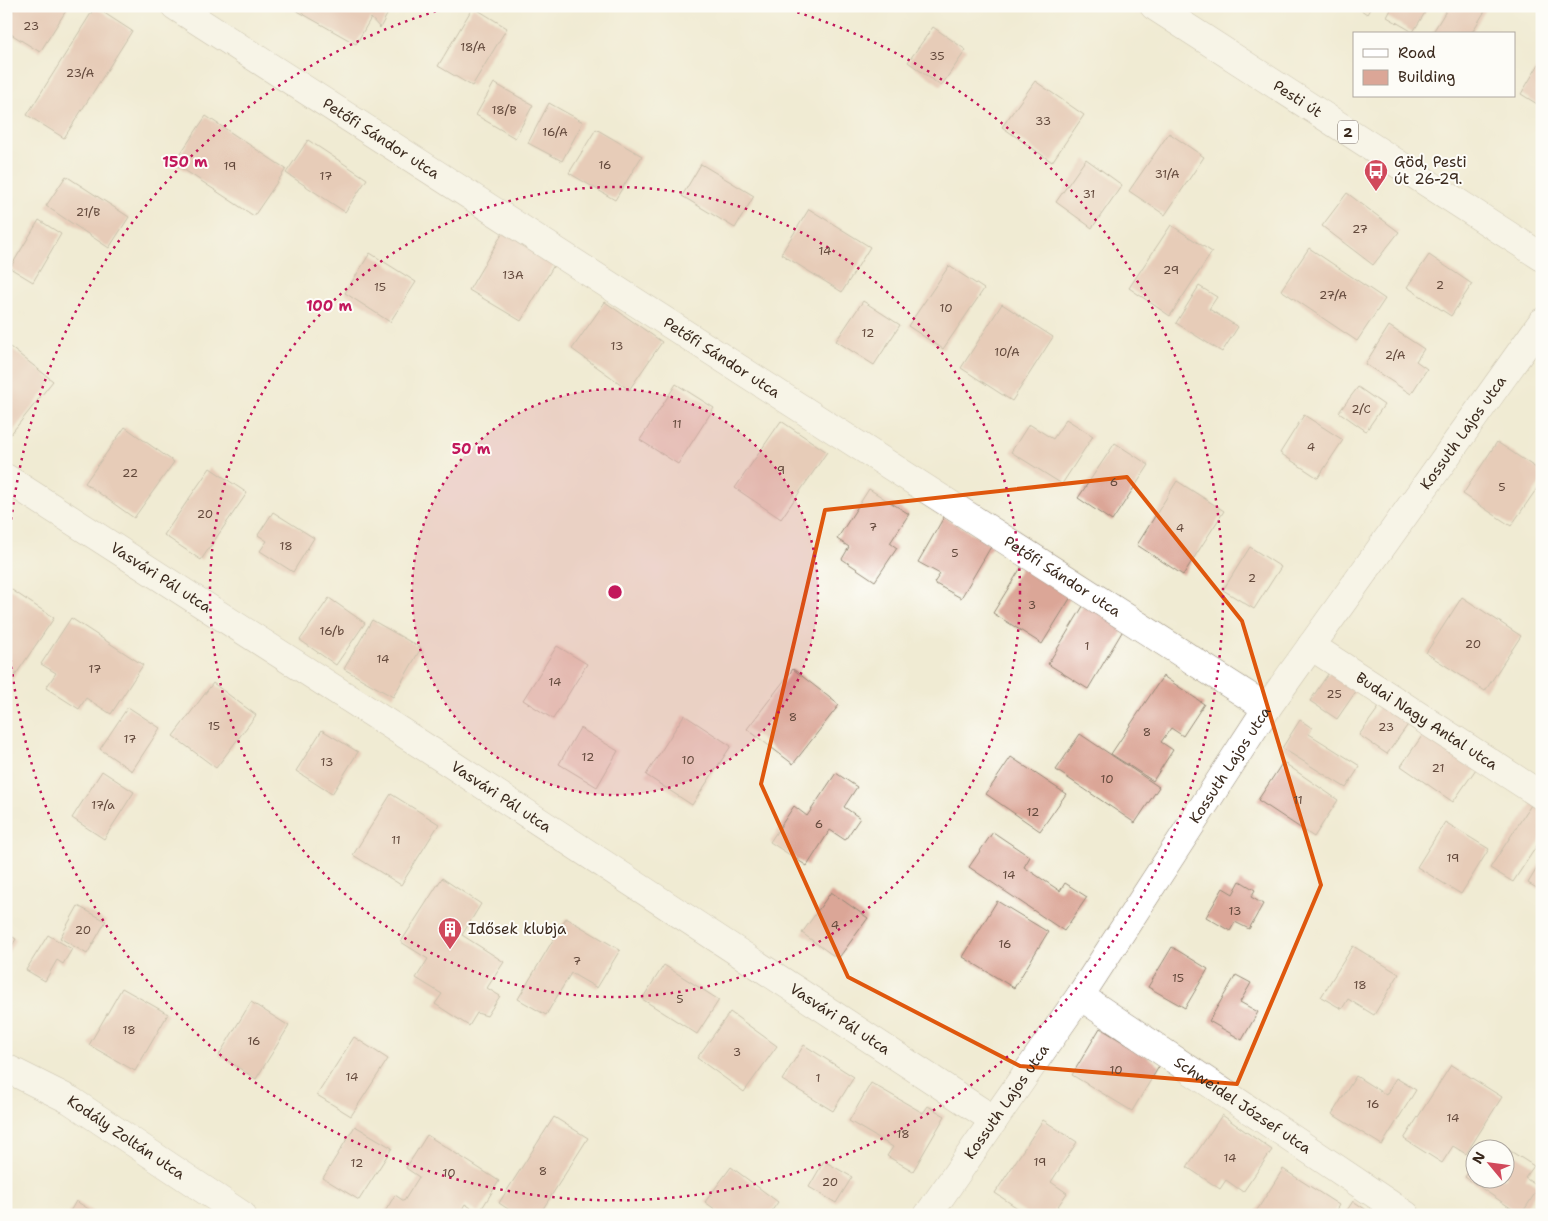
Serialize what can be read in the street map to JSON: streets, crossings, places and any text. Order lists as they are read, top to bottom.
{
  "streets": {
    "street": [
      "Pesti út",
      "2",
      "Petőfi Sándor utca",
      "Kossuth Lajos utca",
      "Vasvári Pál utca",
      "Budai Nagy Antal utca",
      "Schweidel József utca",
      "Kodály Zoltán utca"
    ]
  },
  "crossings": [
    ["Petőfi Sándor utca", "Kossuth Lajos utca"],
    ["Kossuth Lajos utca", "Vasvári Pál utca"],
    ["Kossuth Lajos utca", "Budai Nagy Antal utca"],
    ["Kossuth Lajos utca", "Schweidel József utca"]
  ],
  "places": {
    "bus stop": ["Göd, Pesti út 26-29."],
    "building": ["Idősek klubja"]
  },
  "house_numbers": [
    "23",
    "18/A",
    "35",
    "23/A",
    "18/B",
    "33",
    "16/A",
    "16",
    "19",
    "31/A",
    "17",
    "31",
    "21/B",
    "27",
    "14",
    "29",
    "13A",
    "2",
    "15",
    "27/A",
    "10",
    "12",
    "13",
    "10/A",
    "2/A",
    "2/C",
    "11",
    "4",
    "9",
    "22",
    "6",
    "5",
    "20",
    "7",
    "4",
    "18",
    "5",
    "2",
    "3",
    "16/b",
    "20",
    "1",
    "14",
    "17",
    "14",
    "25",
    "8",
    "15",
    "23",
    "8",
    "17",
    "12",
    "10",
    "13",
    "21",
    "10",
    "11",
    "17/a",
    "12",
    "6",
    "11",
    "19",
    "14",
    "13",
    "4",
    "20",
    "16",
    "7",
    "15",
    "18",
    "5",
    "18",
    "16",
    "3",
    "10",
    "14",
    "1",
    "16",
    "14",
    "18",
    "14",
    "19",
    "12",
    "8",
    "10",
    "20"
  ],
  "legend": ["Road", "Building"],
  "north": "top left",
  "rings": ["150 m", "100 m", "50 m"]
}
